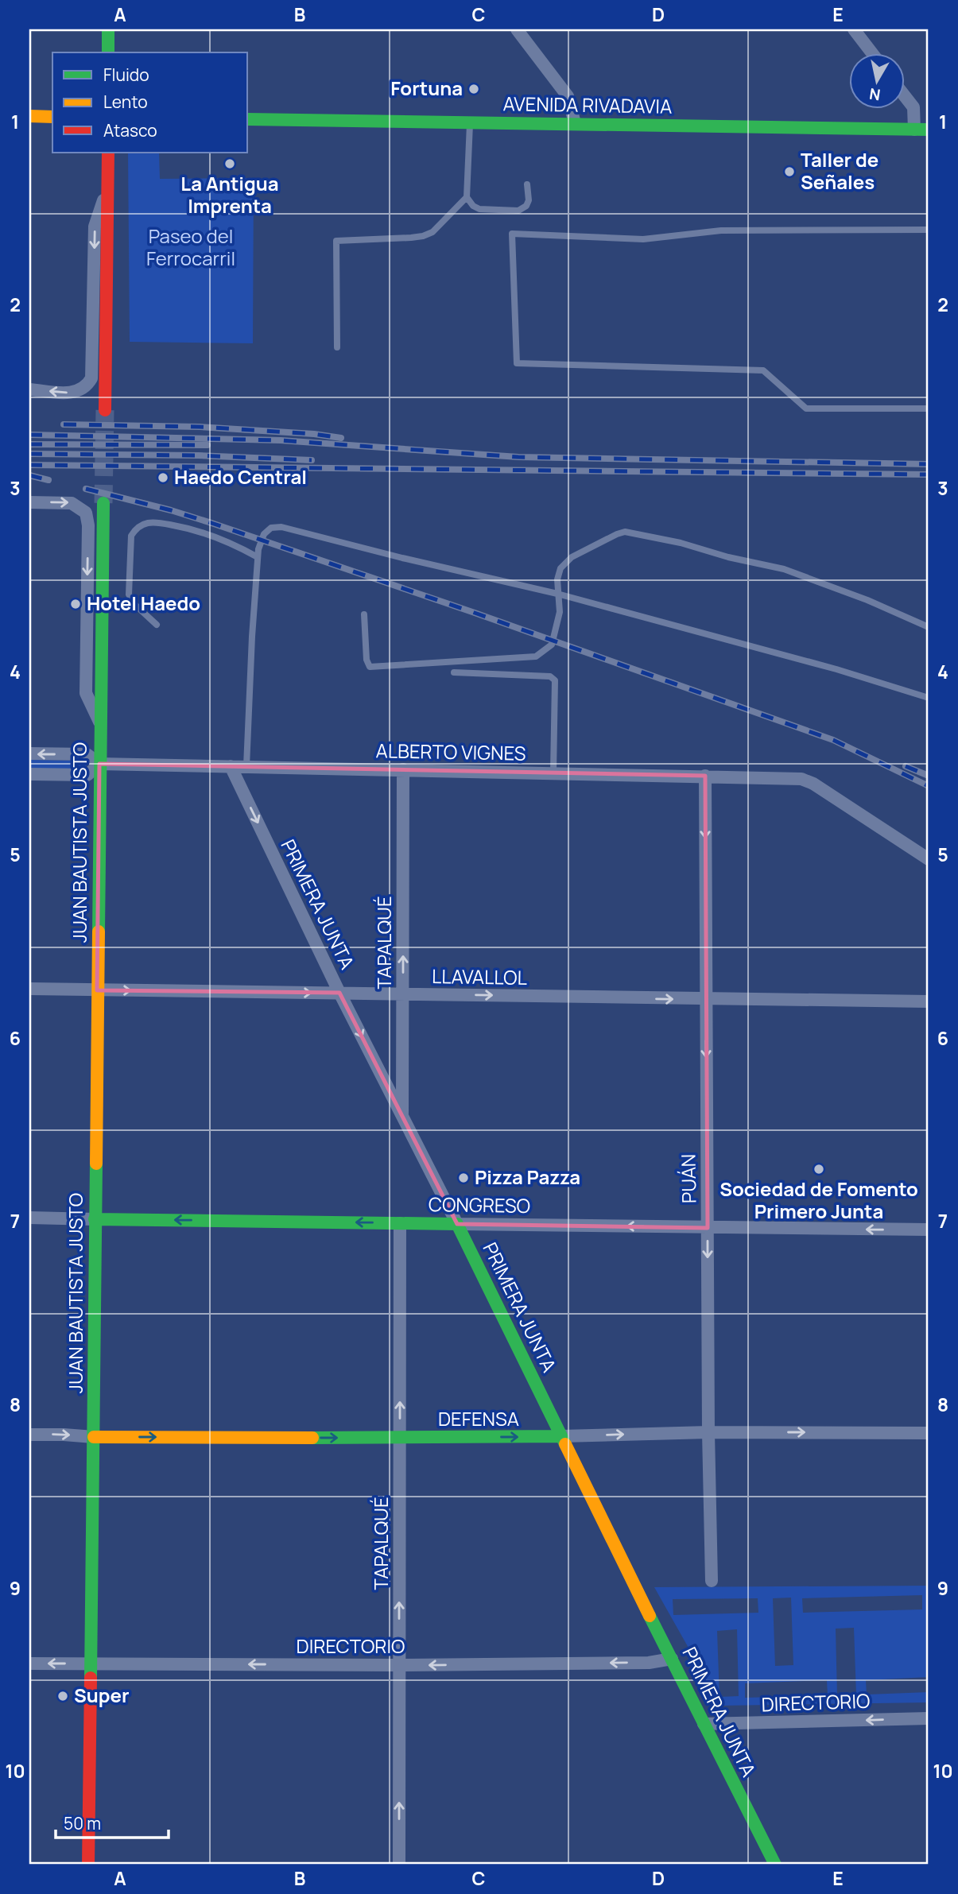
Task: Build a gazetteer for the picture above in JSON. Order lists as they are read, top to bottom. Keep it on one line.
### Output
{"streets":{"street":["AVENIDA RIVADAVIA","ALBERTO VIGNES","JUAN BAUTISTA JUSTO","PRIMERA JUNTA","TAPALQUÉ","LLAVALLOL","PUÁN","CONGRESO","DEFENSA","DIRECTORIO"]},"crossings":[["ALBERTO VIGNES","JUAN BAUTISTA JUSTO"],["ALBERTO VIGNES","PRIMERA JUNTA"],["ALBERTO VIGNES","TAPALQUÉ"],["ALBERTO VIGNES","PUÁN"],["JUAN BAUTISTA JUSTO","LLAVALLOL"],["JUAN BAUTISTA JUSTO","CONGRESO"],["JUAN BAUTISTA JUSTO","DEFENSA"],["JUAN BAUTISTA JUSTO","DIRECTORIO"],["PRIMERA JUNTA","TAPALQUÉ"],["PRIMERA JUNTA","LLAVALLOL"],["PRIMERA JUNTA","CONGRESO"],["PRIMERA JUNTA","DEFENSA"],["PRIMERA JUNTA","DIRECTORIO"],["TAPALQUÉ","LLAVALLOL"],["TAPALQUÉ","CONGRESO"],["TAPALQUÉ","DEFENSA"],["TAPALQUÉ","DIRECTORIO"],["LLAVALLOL","PUÁN"],["PUÁN","CONGRESO"],["PUÁN","DEFENSA"]],"one_way":["TAPALQUÉ","LLAVALLOL","PUÁN","CONGRESO","DEFENSA","DIRECTORIO"],"parks":["Paseo del Ferrocarril"],"places":["Fortuna","La Antigua Imprenta","Taller de Señales","Haedo Central","Hotel Haedo","Sociedad de Fomento Primero Junta","Pizza Pazza","Super"],"legend":["Fluido","Lento","Atasco"],"scale_bar":"50 m","north":"bottom","grid":{"columns":["A","B","C","D","E"],"rows":["1","2","3","4","5","6","7","8","9","10"]}}
